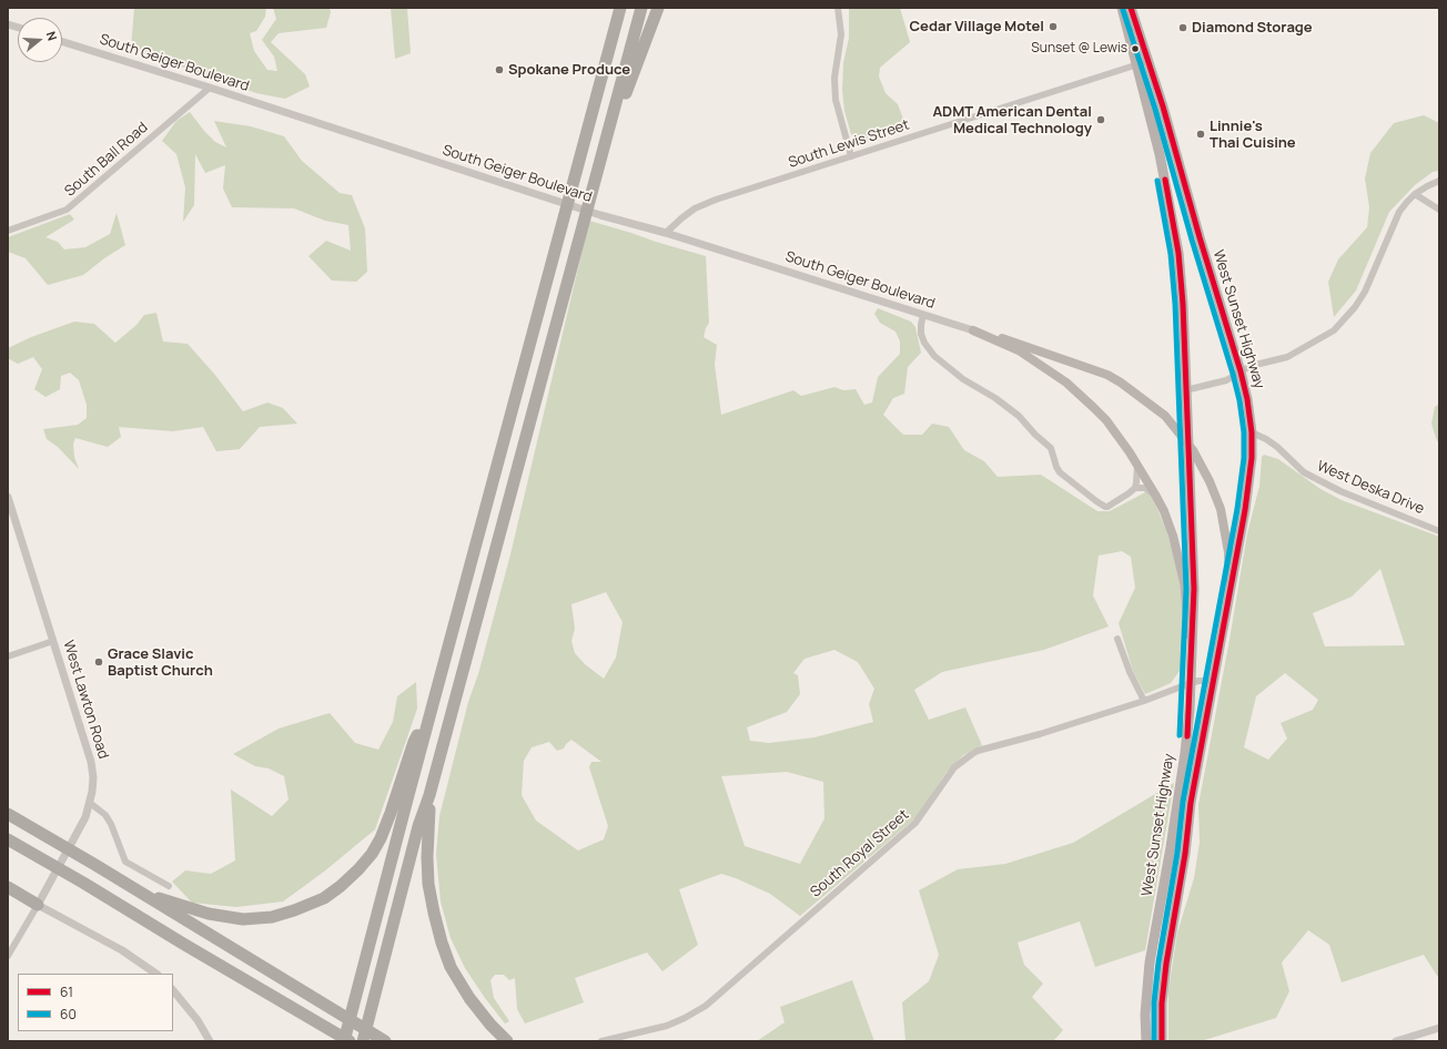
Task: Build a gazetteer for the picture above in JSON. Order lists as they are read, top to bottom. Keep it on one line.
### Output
{"streets":{"main road":["West Sunset Highway"],"street":["South Geiger Boulevard","South Lewis Street","South Ball Road","West Deska Drive","West Lawton Road","South Royal Street"]},"crossings":[["South Geiger Boulevard","South Lewis Street"],["South Geiger Boulevard","South Ball Road"],["South Lewis Street","West Sunset Highway"],["West Sunset Highway","West Deska Drive"],["West Sunset Highway","South Royal Street"]],"places":["Cedar Village Motel","Diamond Storage","Sunset @ Lewis","Spokane Produce","ADMT American Dental Medical Technology","Linnie's Thai Cuisine","Grace Slavic Baptist Church"],"lines":["transit line 61","transit line 60"],"legend":["61","60"],"north":"right"}
